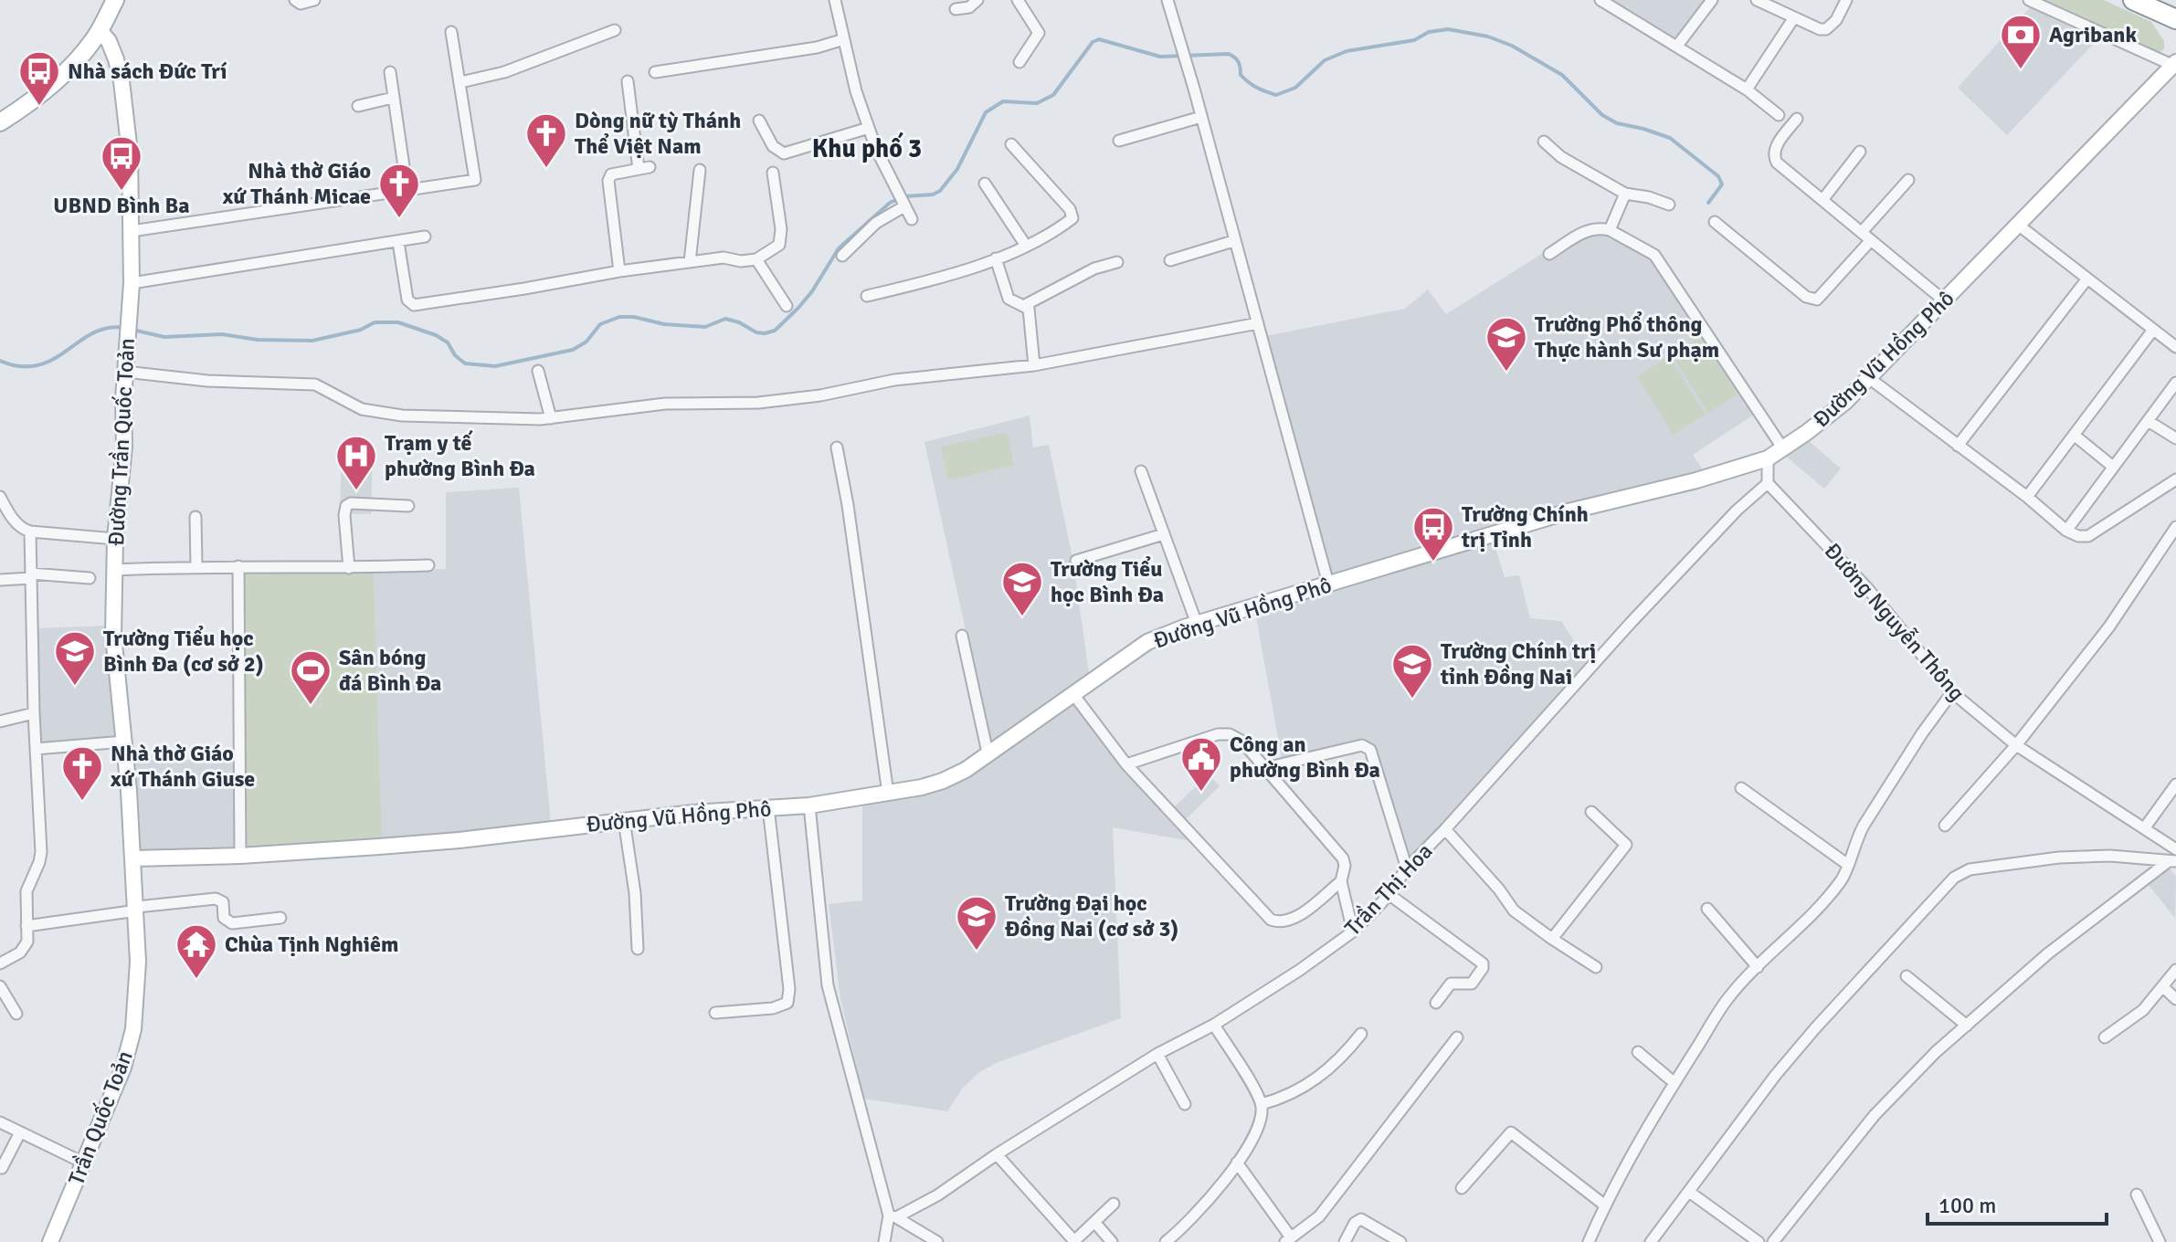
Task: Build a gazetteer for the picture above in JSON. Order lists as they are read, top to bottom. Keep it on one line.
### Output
{"streets":{"street":["Đường Vũ Hồng Phô","Đường Trần Quốc Toản","Đường Nguyễn Thông","Trần Thị Hoa","Trần Quốc Toản"]},"crossings":[["Đường Vũ Hồng Phô","Đường Trần Quốc Toản"],["Đường Vũ Hồng Phô","Trần Quốc Toản"],["Đường Trần Quốc Toản","Trần Quốc Toản"],["Đường Nguyễn Thông","Trần Thị Hoa"]],"districts":["Khu phố 3"],"places":{"bank":["Agribank"],"bus stop":["Nhà sách Đức Trí","UBND Bình Ba","Trường Chính trị Tỉnh"],"church":["Dòng nữ tỳ Thánh Thể Việt Nam","Nhà thờ Giáo xứ Thánh Micae","Nhà thờ Giáo xứ Thánh Giuse"],"school or university":["Trường Phổ thông Thực hành Sư phạm","Trường Tiểu học Bình Đa","Trường Tiểu học Bình Đa (cơ sở 2)","Trường Chính trị tỉnh Đồng Nai","Trường Đại học Đồng Nai (cơ sở 3)"],"hospital":["Trạm y tế phường Bình Đa"],"sports":["Sân bóng đá Bình Đa"],"public building":["Công an phường Bình Đa"],"temple":["Chùa Tịnh Nghiêm"]},"scale_bar":"100 m"}
